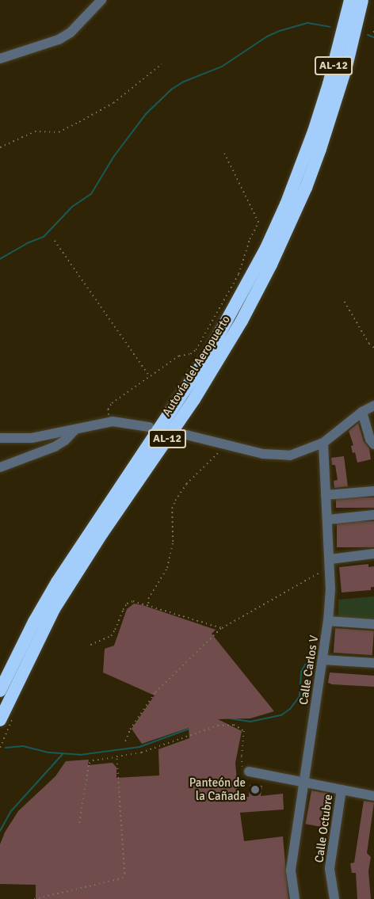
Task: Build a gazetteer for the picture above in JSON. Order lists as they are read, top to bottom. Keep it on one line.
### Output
{"streets":{"highway":["AL-12","Autovía del Aeropuerto"],"street":["Calle Carlos V","Calle Octubre"]},"places":["Panteón de la Cañada"]}
